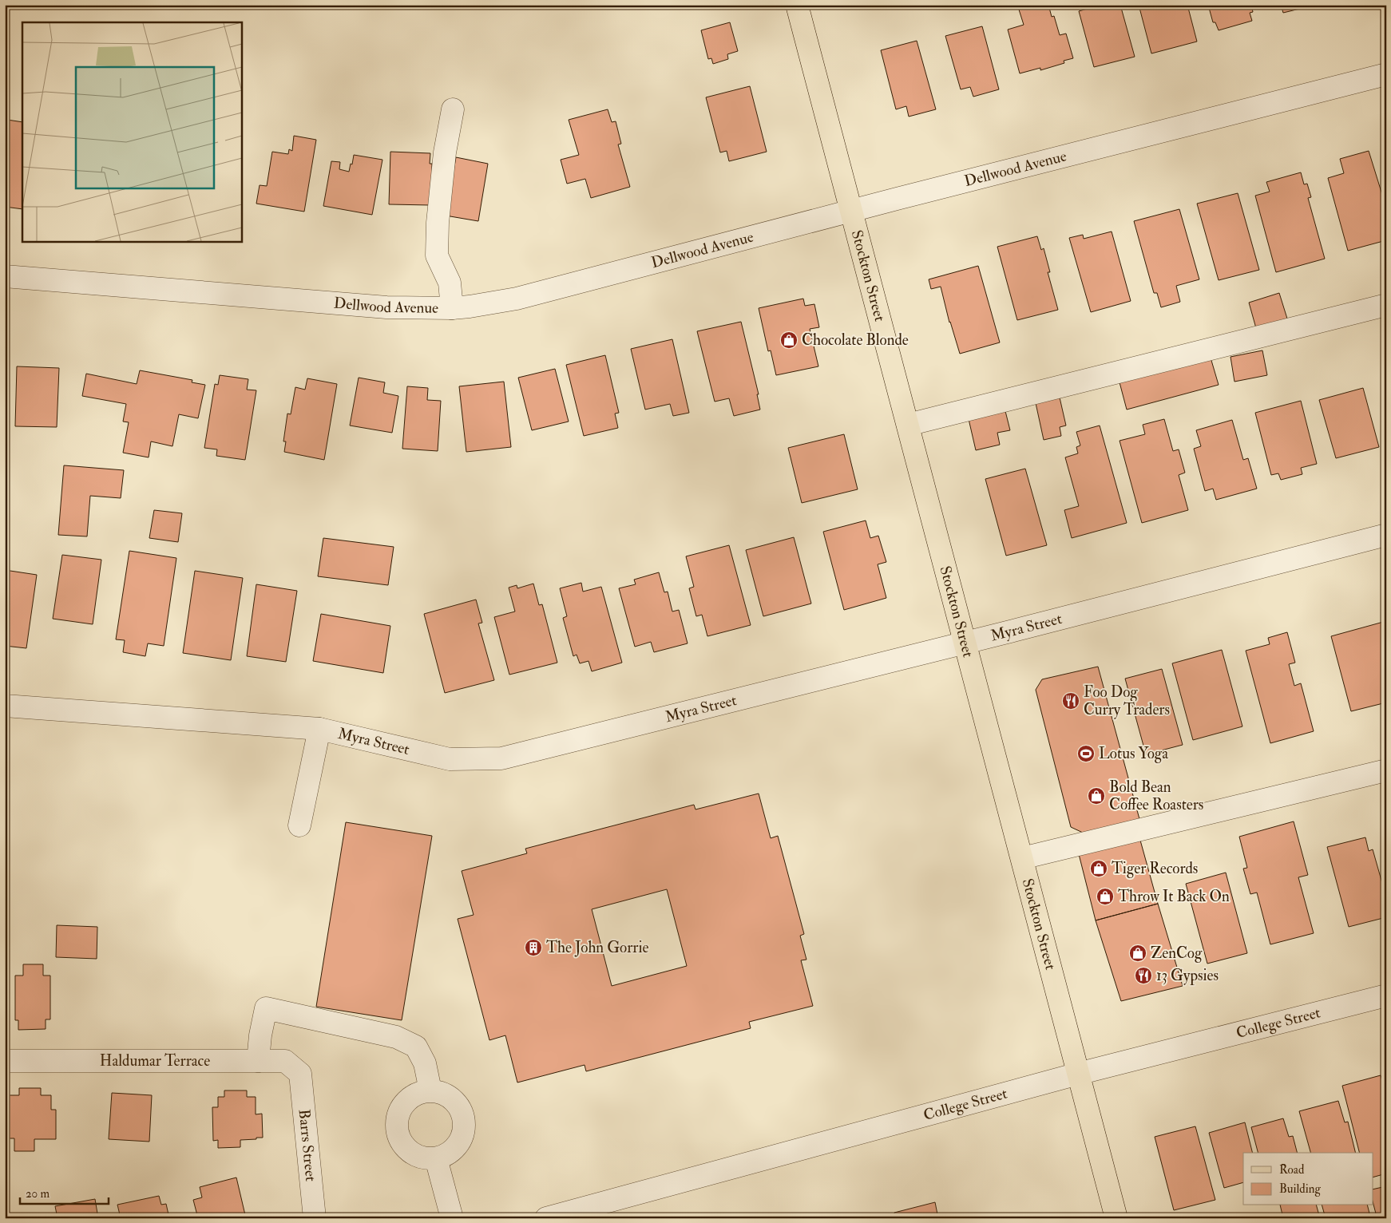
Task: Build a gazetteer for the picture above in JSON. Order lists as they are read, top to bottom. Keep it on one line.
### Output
{"streets":{"main road":["Stockton Street"],"street":["Dellwood Avenue","Myra Street","College Street","Haldumar Terrace","Barrs Street"]},"crossings":[["Dellwood Avenue","Stockton Street"],["Stockton Street","Myra Street"],["Stockton Street","College Street"],["Haldumar Terrace","Barrs Street"]],"places":{"shop":["Chocolate Blonde","Bold Bean Coffee Roasters","Tiger Records","Throw It Back On","ZenCog"],"restaurant":["Foo Dog Curry Traders","13 Gypsies"],"sports":["Lotus Yoga"],"building":["The John Gorrie"]},"legend":["Road","Building"],"scale_bar":"20 m"}
